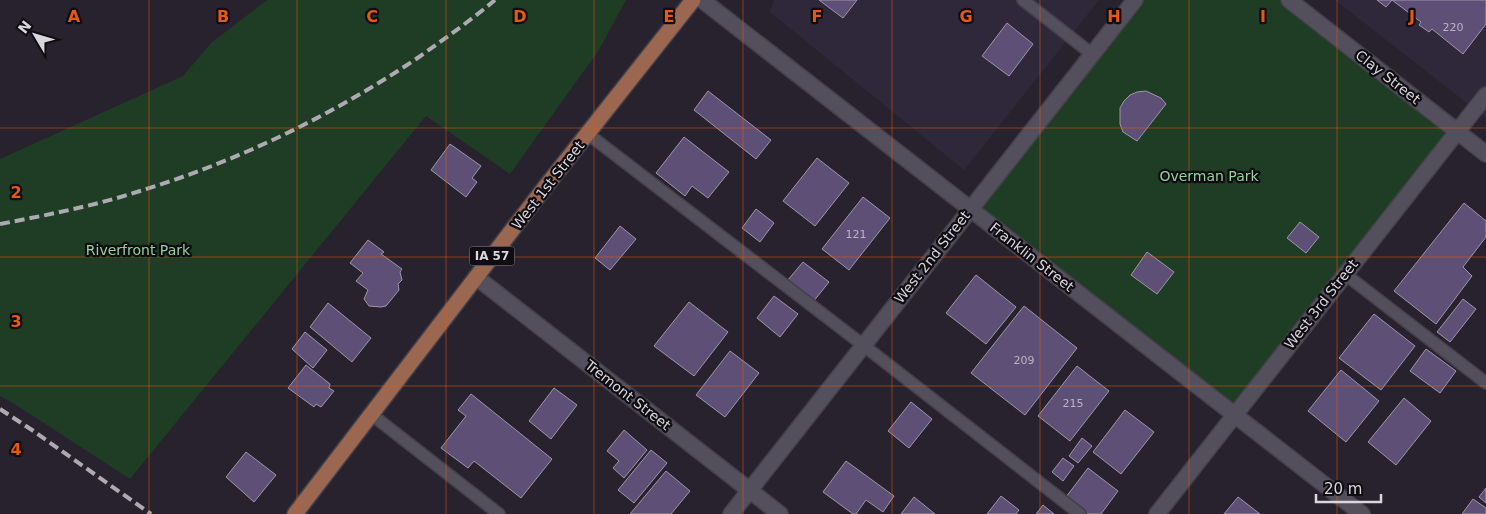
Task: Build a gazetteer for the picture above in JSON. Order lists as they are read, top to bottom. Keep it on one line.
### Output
{"streets":{"main road":["West 1st Street","IA 57"],"street":["Clay Street","West 2nd Street","Franklin Street","West 3rd Street","Tremont Street"]},"crossings":[["Clay Street","West 3rd Street"],["West 1st Street","Tremont Street"],["West 2nd Street","Franklin Street"],["West 2nd Street","Tremont Street"],["Franklin Street","West 3rd Street"]],"parks":["Overman Park","Riverfront Park"],"house_numbers":["220","121","209","215"],"scale_bar":"20 m","north":"top left","grid":{"columns":["A","B","C","D","E","F","G","H","I","J"],"rows":["2","3","4"]}}
